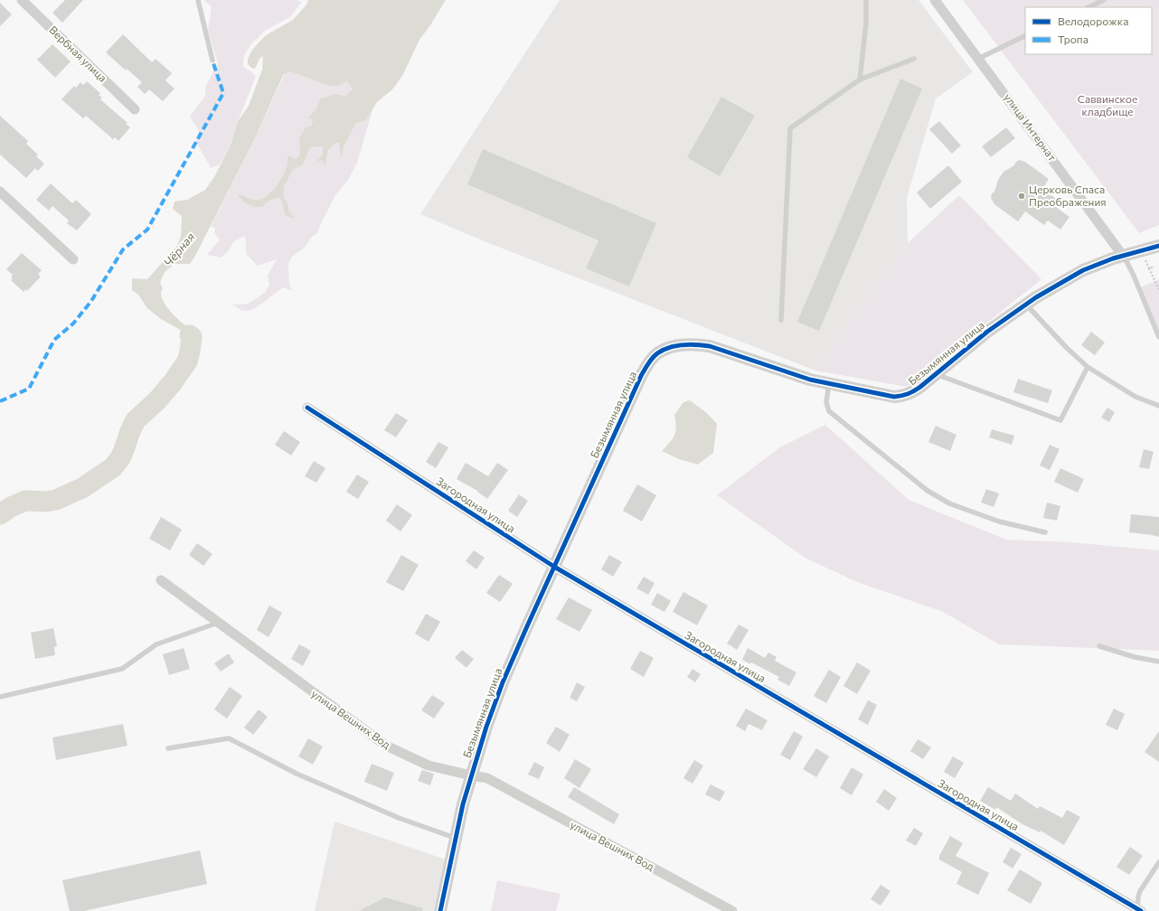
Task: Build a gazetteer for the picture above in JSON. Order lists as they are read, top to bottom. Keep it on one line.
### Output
{"streets":{"street":["Вербная улица","улица Интернат","Безымянная улица","Загородная улица","улица Вешних Вод"]},"crossings":[["улица Интернат","Безымянная улица"],["Безымянная улица","Загородная улица"],["Безымянная улица","улица Вешних Вод"]],"water":["Чёрная"],"parks":["Саввинское кладбище"],"places":["Церковь Спаса Преображения"],"legend":["Велодорожка","Тропа"]}
